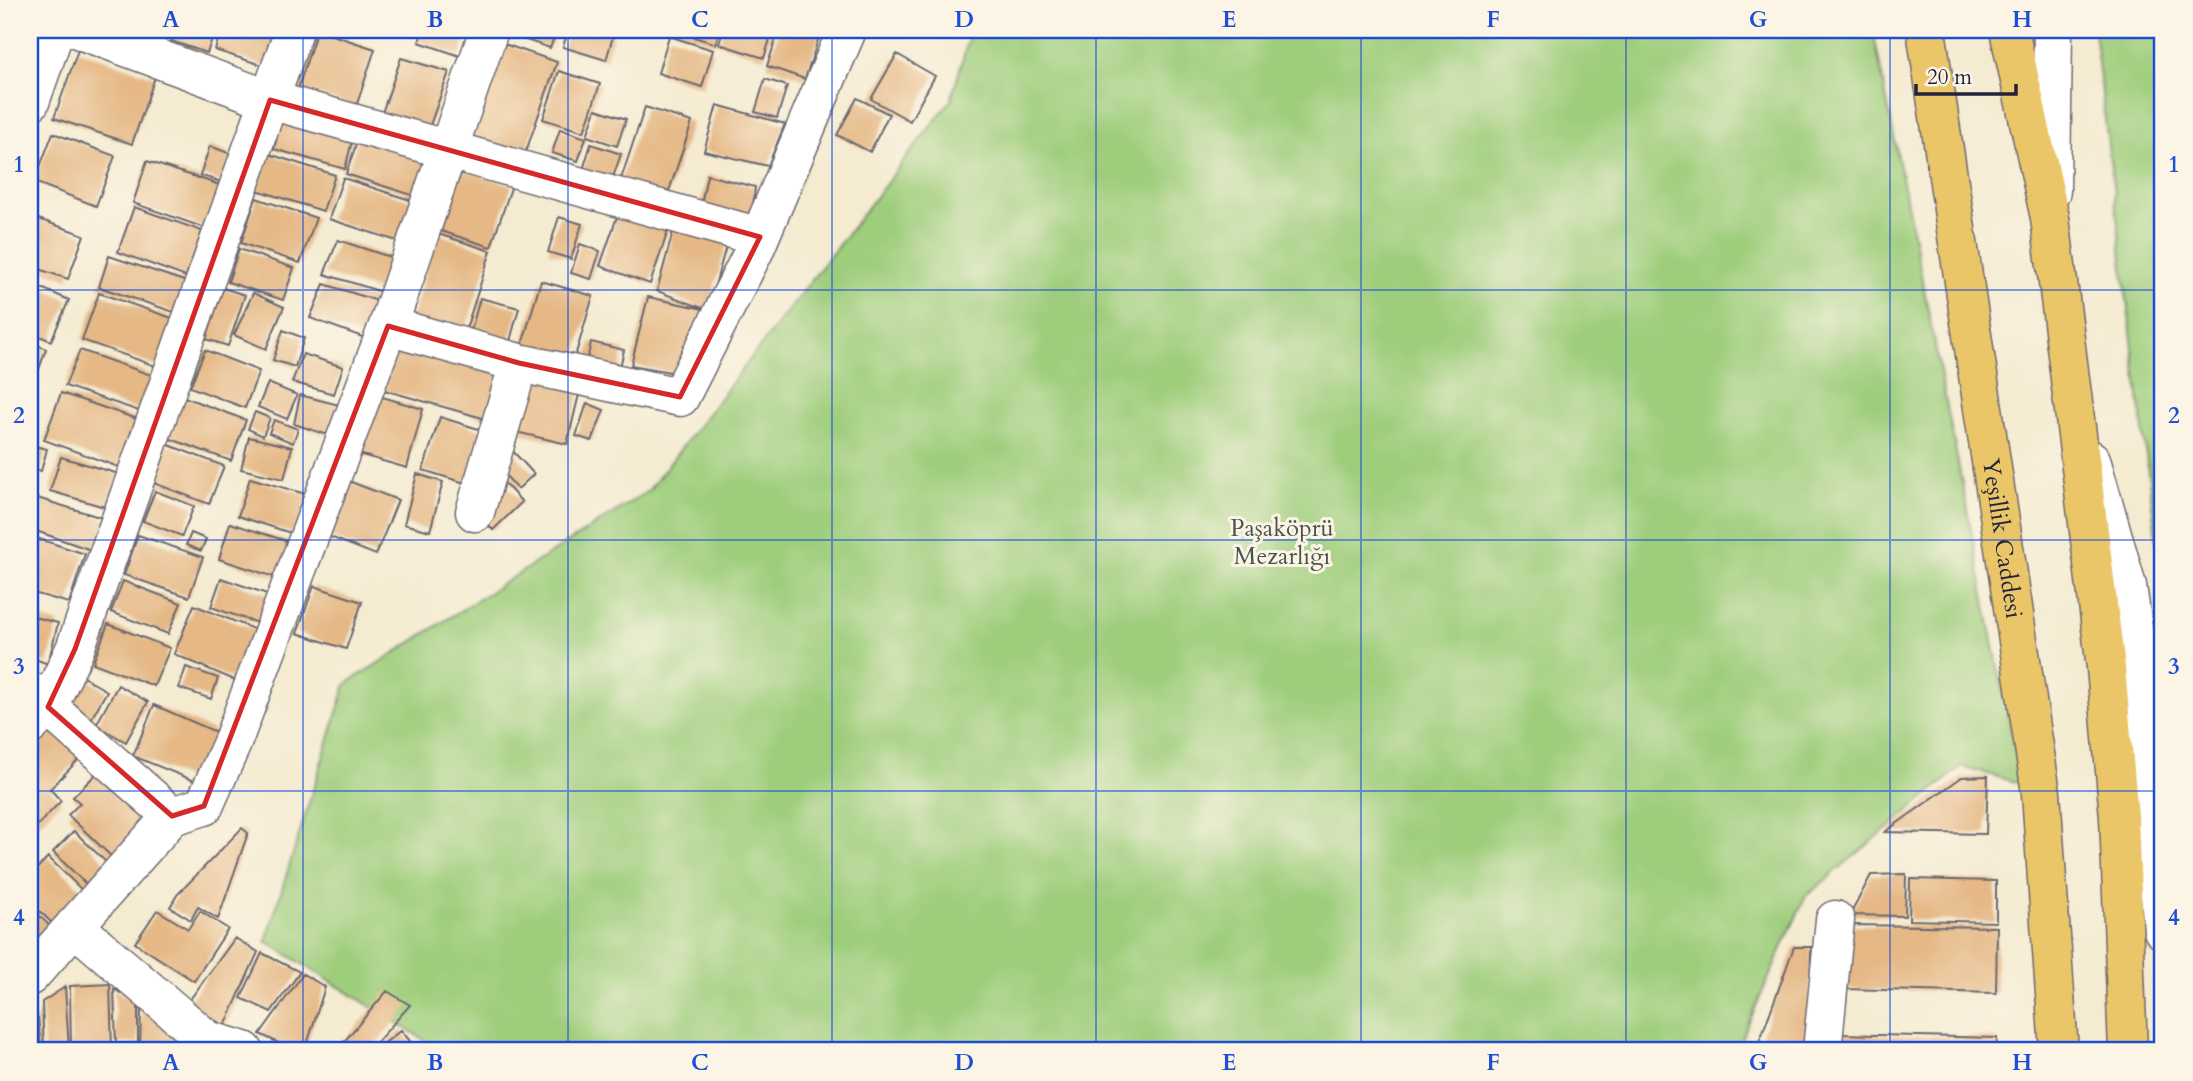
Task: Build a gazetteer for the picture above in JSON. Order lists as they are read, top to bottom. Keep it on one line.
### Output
{"streets":{"highway":["Yeşillik Caddesi"]},"parks":["Paşaköprü Mezarlığı"],"scale_bar":"20 m","grid":{"columns":["A","B","C","D","E","F","G","H"],"rows":["1","2","3","4"]}}
